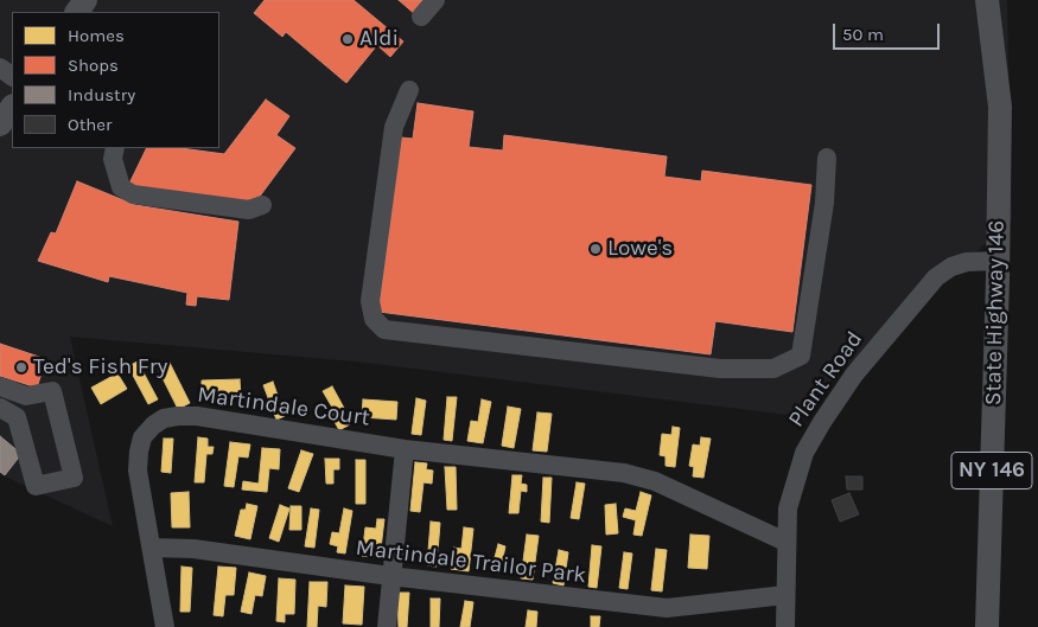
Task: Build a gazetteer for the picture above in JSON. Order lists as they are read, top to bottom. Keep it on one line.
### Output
{"streets":{"main road":["State Highway 146","NY 146"],"street":["Plant Road","Martindale Court","Martindale Trailor Park"]},"crossings":[["State Highway 146","Plant Road"],["Plant Road","Martindale Court"],["Plant Road","Martindale Trailor Park"],["Martindale Court","Martindale Trailor Park"]],"places":["Aldi","Lowe's","Ted's Fish Fry"],"legend":["Homes","Shops","Industry","Other"],"scale_bar":"50 m"}
